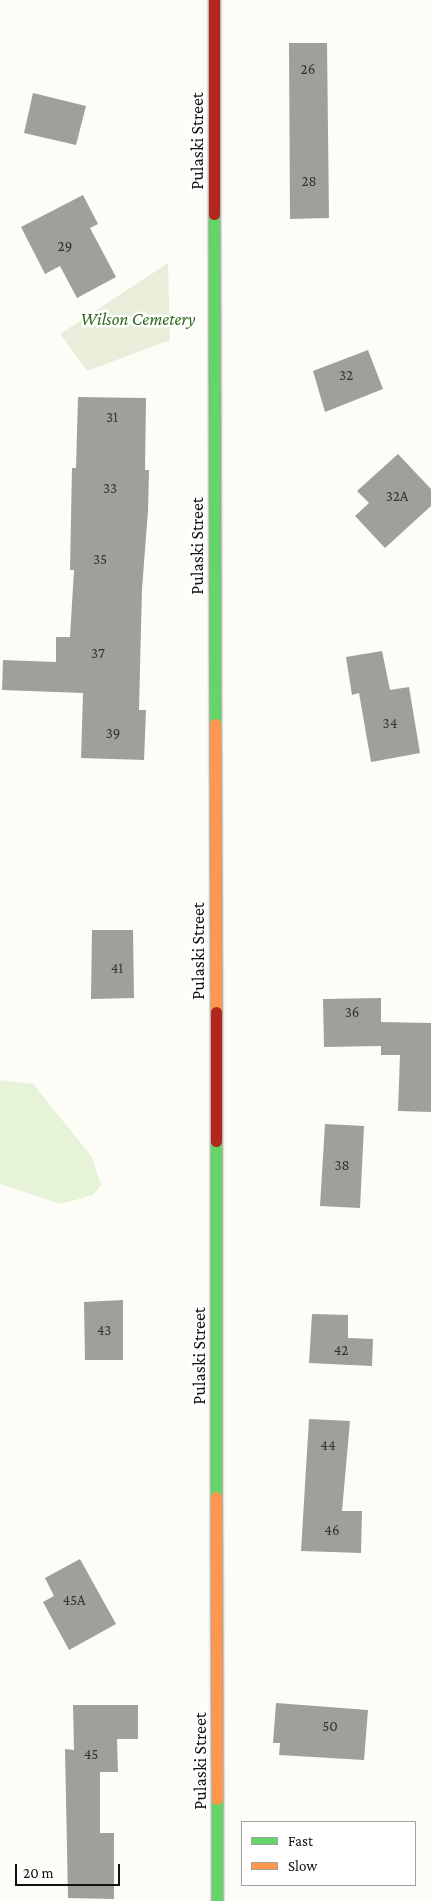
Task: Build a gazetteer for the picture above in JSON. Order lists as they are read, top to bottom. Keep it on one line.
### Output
{"streets":{"main road":["Pulaski Street"]},"parks":["Wilson Cemetery"],"house_numbers":["26","28","29","32","31","33","32A","35","37","34","39","41","36","38","43","42","44","46","45A","50","45"],"legend":["Fast","Slow"],"scale_bar":"20 m"}
